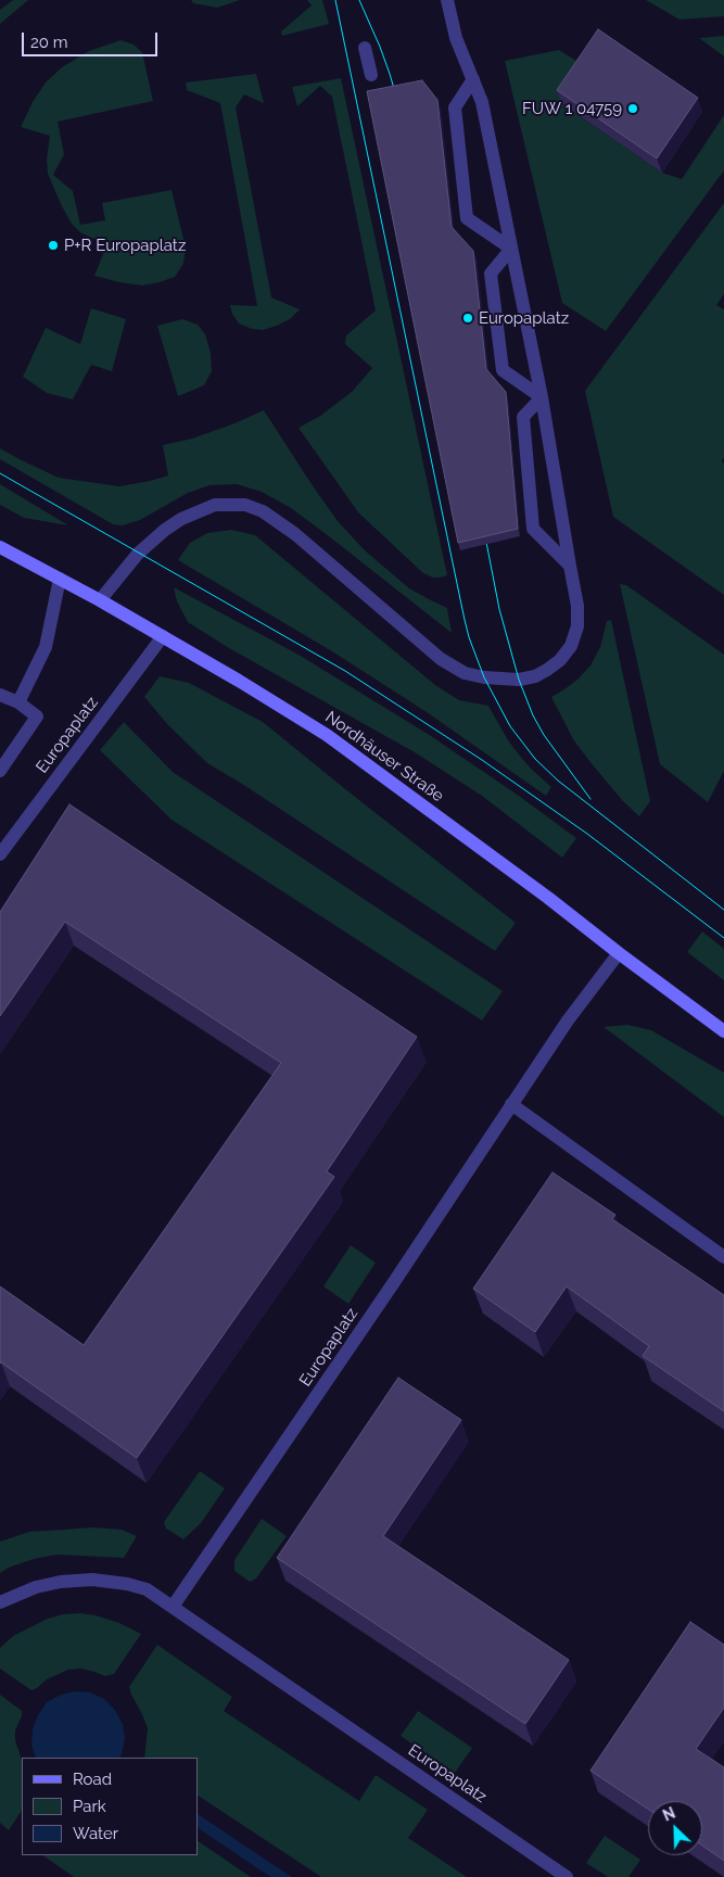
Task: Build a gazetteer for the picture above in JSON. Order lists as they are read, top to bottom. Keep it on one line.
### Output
{"streets":{"main road":["Nordhäuser Straße"],"street":["Europaplatz"]},"crossings":[["Europaplatz","Nordhäuser Straße"]],"places":["FUW 1 04759","P+R Europaplatz","Europaplatz"],"legend":["Road","Park","Water"],"scale_bar":"20 m","north":"top left"}
